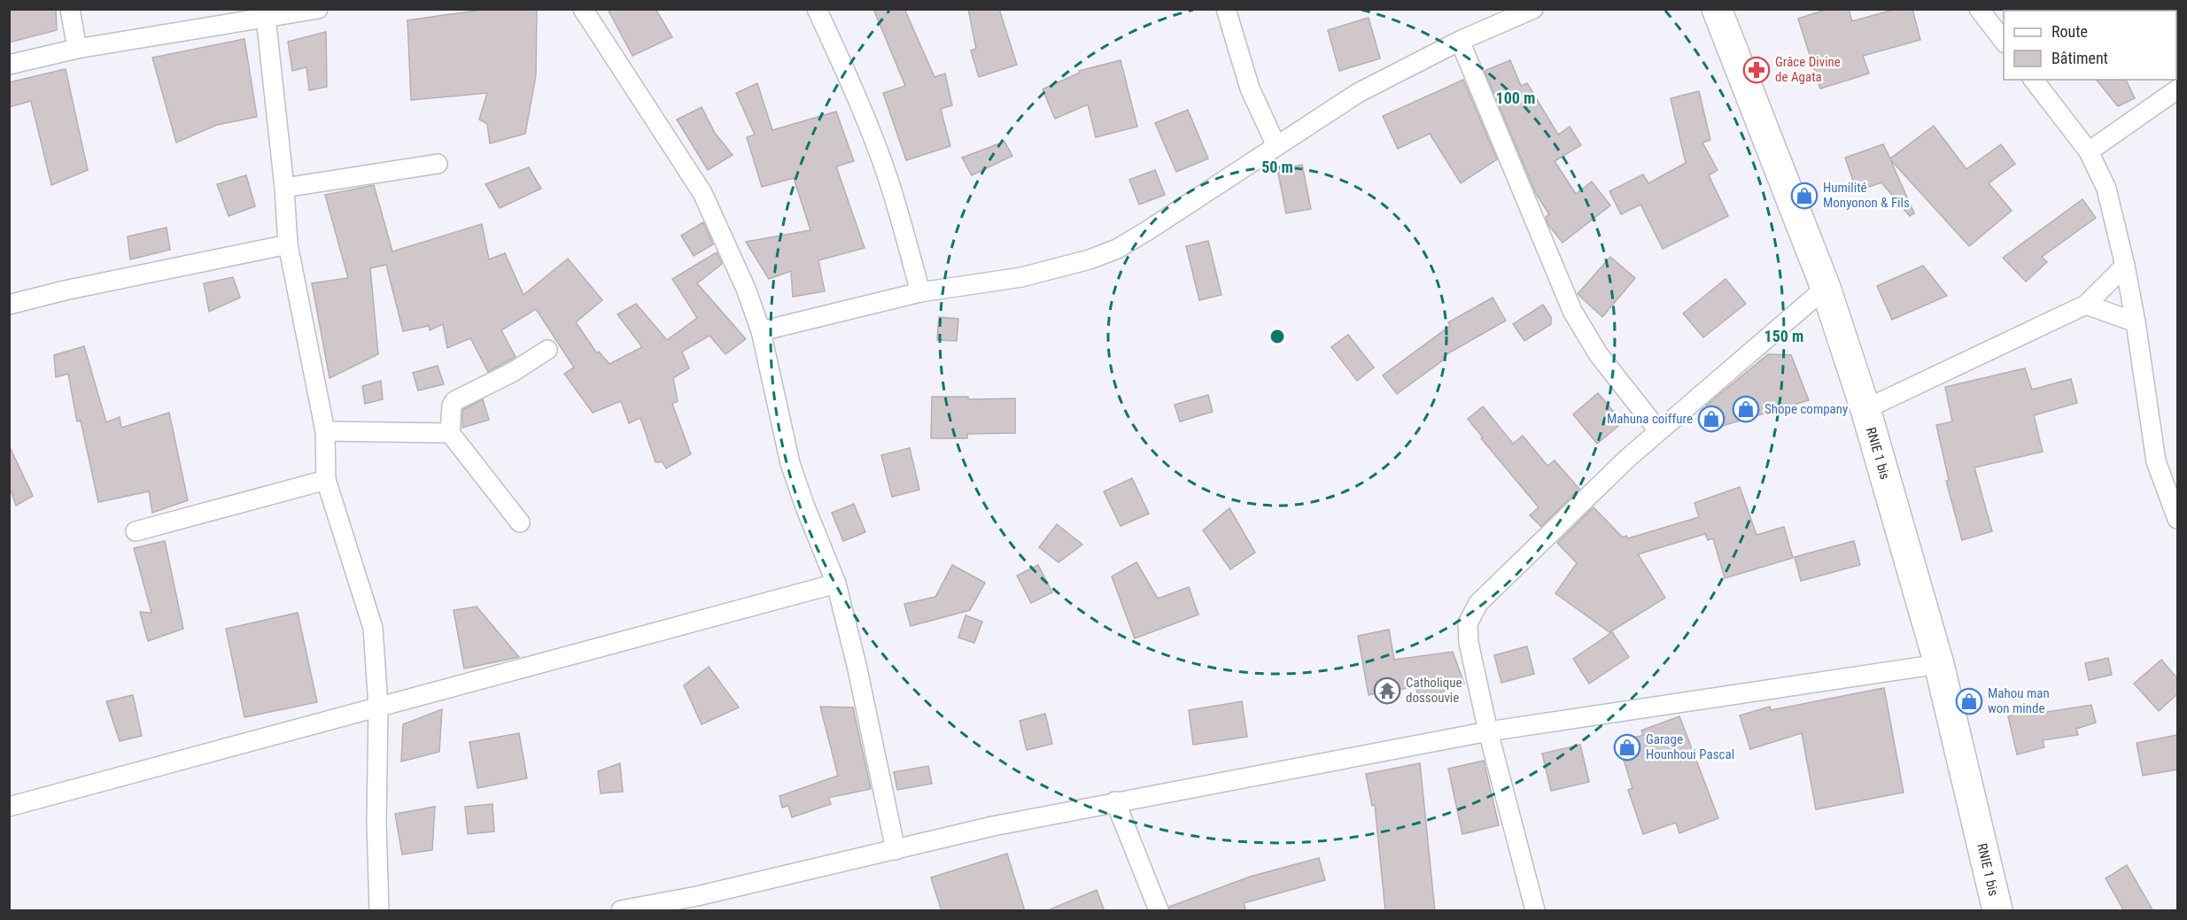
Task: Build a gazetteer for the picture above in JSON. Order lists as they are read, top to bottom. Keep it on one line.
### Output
{"streets":{"main road":["RNIE 1 bis"]},"places":{"pharmacy":["Grâce Divine de Agata"],"shop":["Humilité Monyonon & Fils","Shope company","Mahuna coiffure","Mahou man won minde","Garage Hounhoui Pascal"],"temple":["Catholique dossouvie"]},"legend":["Route","Bâtiment"],"rings":["100 m","50 m","150 m"]}
